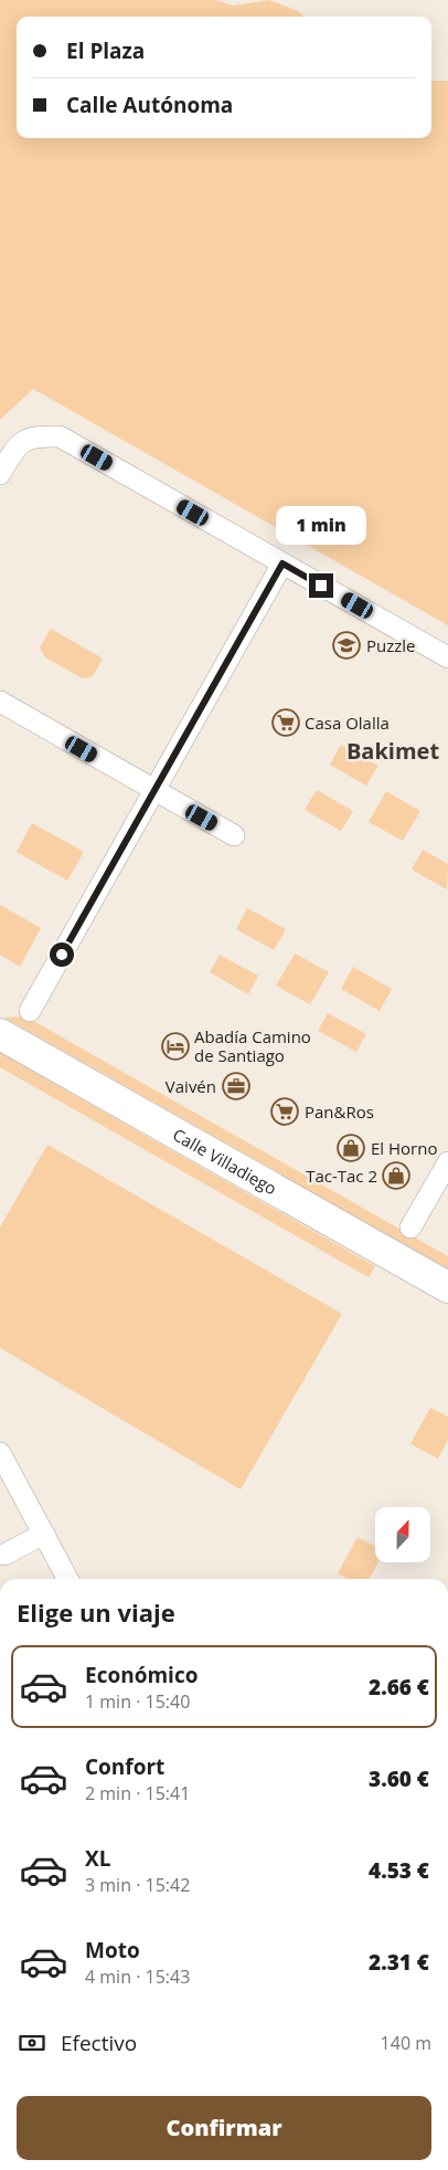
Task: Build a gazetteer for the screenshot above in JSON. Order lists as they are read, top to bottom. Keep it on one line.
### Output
{"streets":{"highway":["Calle Villadiego"]},"districts":["Bakimet"],"places":{"school or university":["Puzzle"],"supermarket":["Casa Olalla","Pan&Ros"],"hotel":["Abadía Camino de Santiago"],"office":["Vaivén"],"shop":["El Horno","Tac-Tac 2"]},"north":"top","page":{"banner":["El Plaza","Calle Autónoma"],"bubble":"1 min","heading":"Elige un viaje","list":[{"name":"Económico","note":"1 min · 15:40","value":"2.66 €"},{"name":"Confort","note":"2 min · 15:41","value":"3.60 €"},{"name":"XL","note":"3 min · 15:42","value":"4.53 €"},{"name":"Moto","note":"4 min · 15:43","value":"2.31 €"}],"pay":["Efectivo","140 m"],"buttons":"Confirmar"}}
